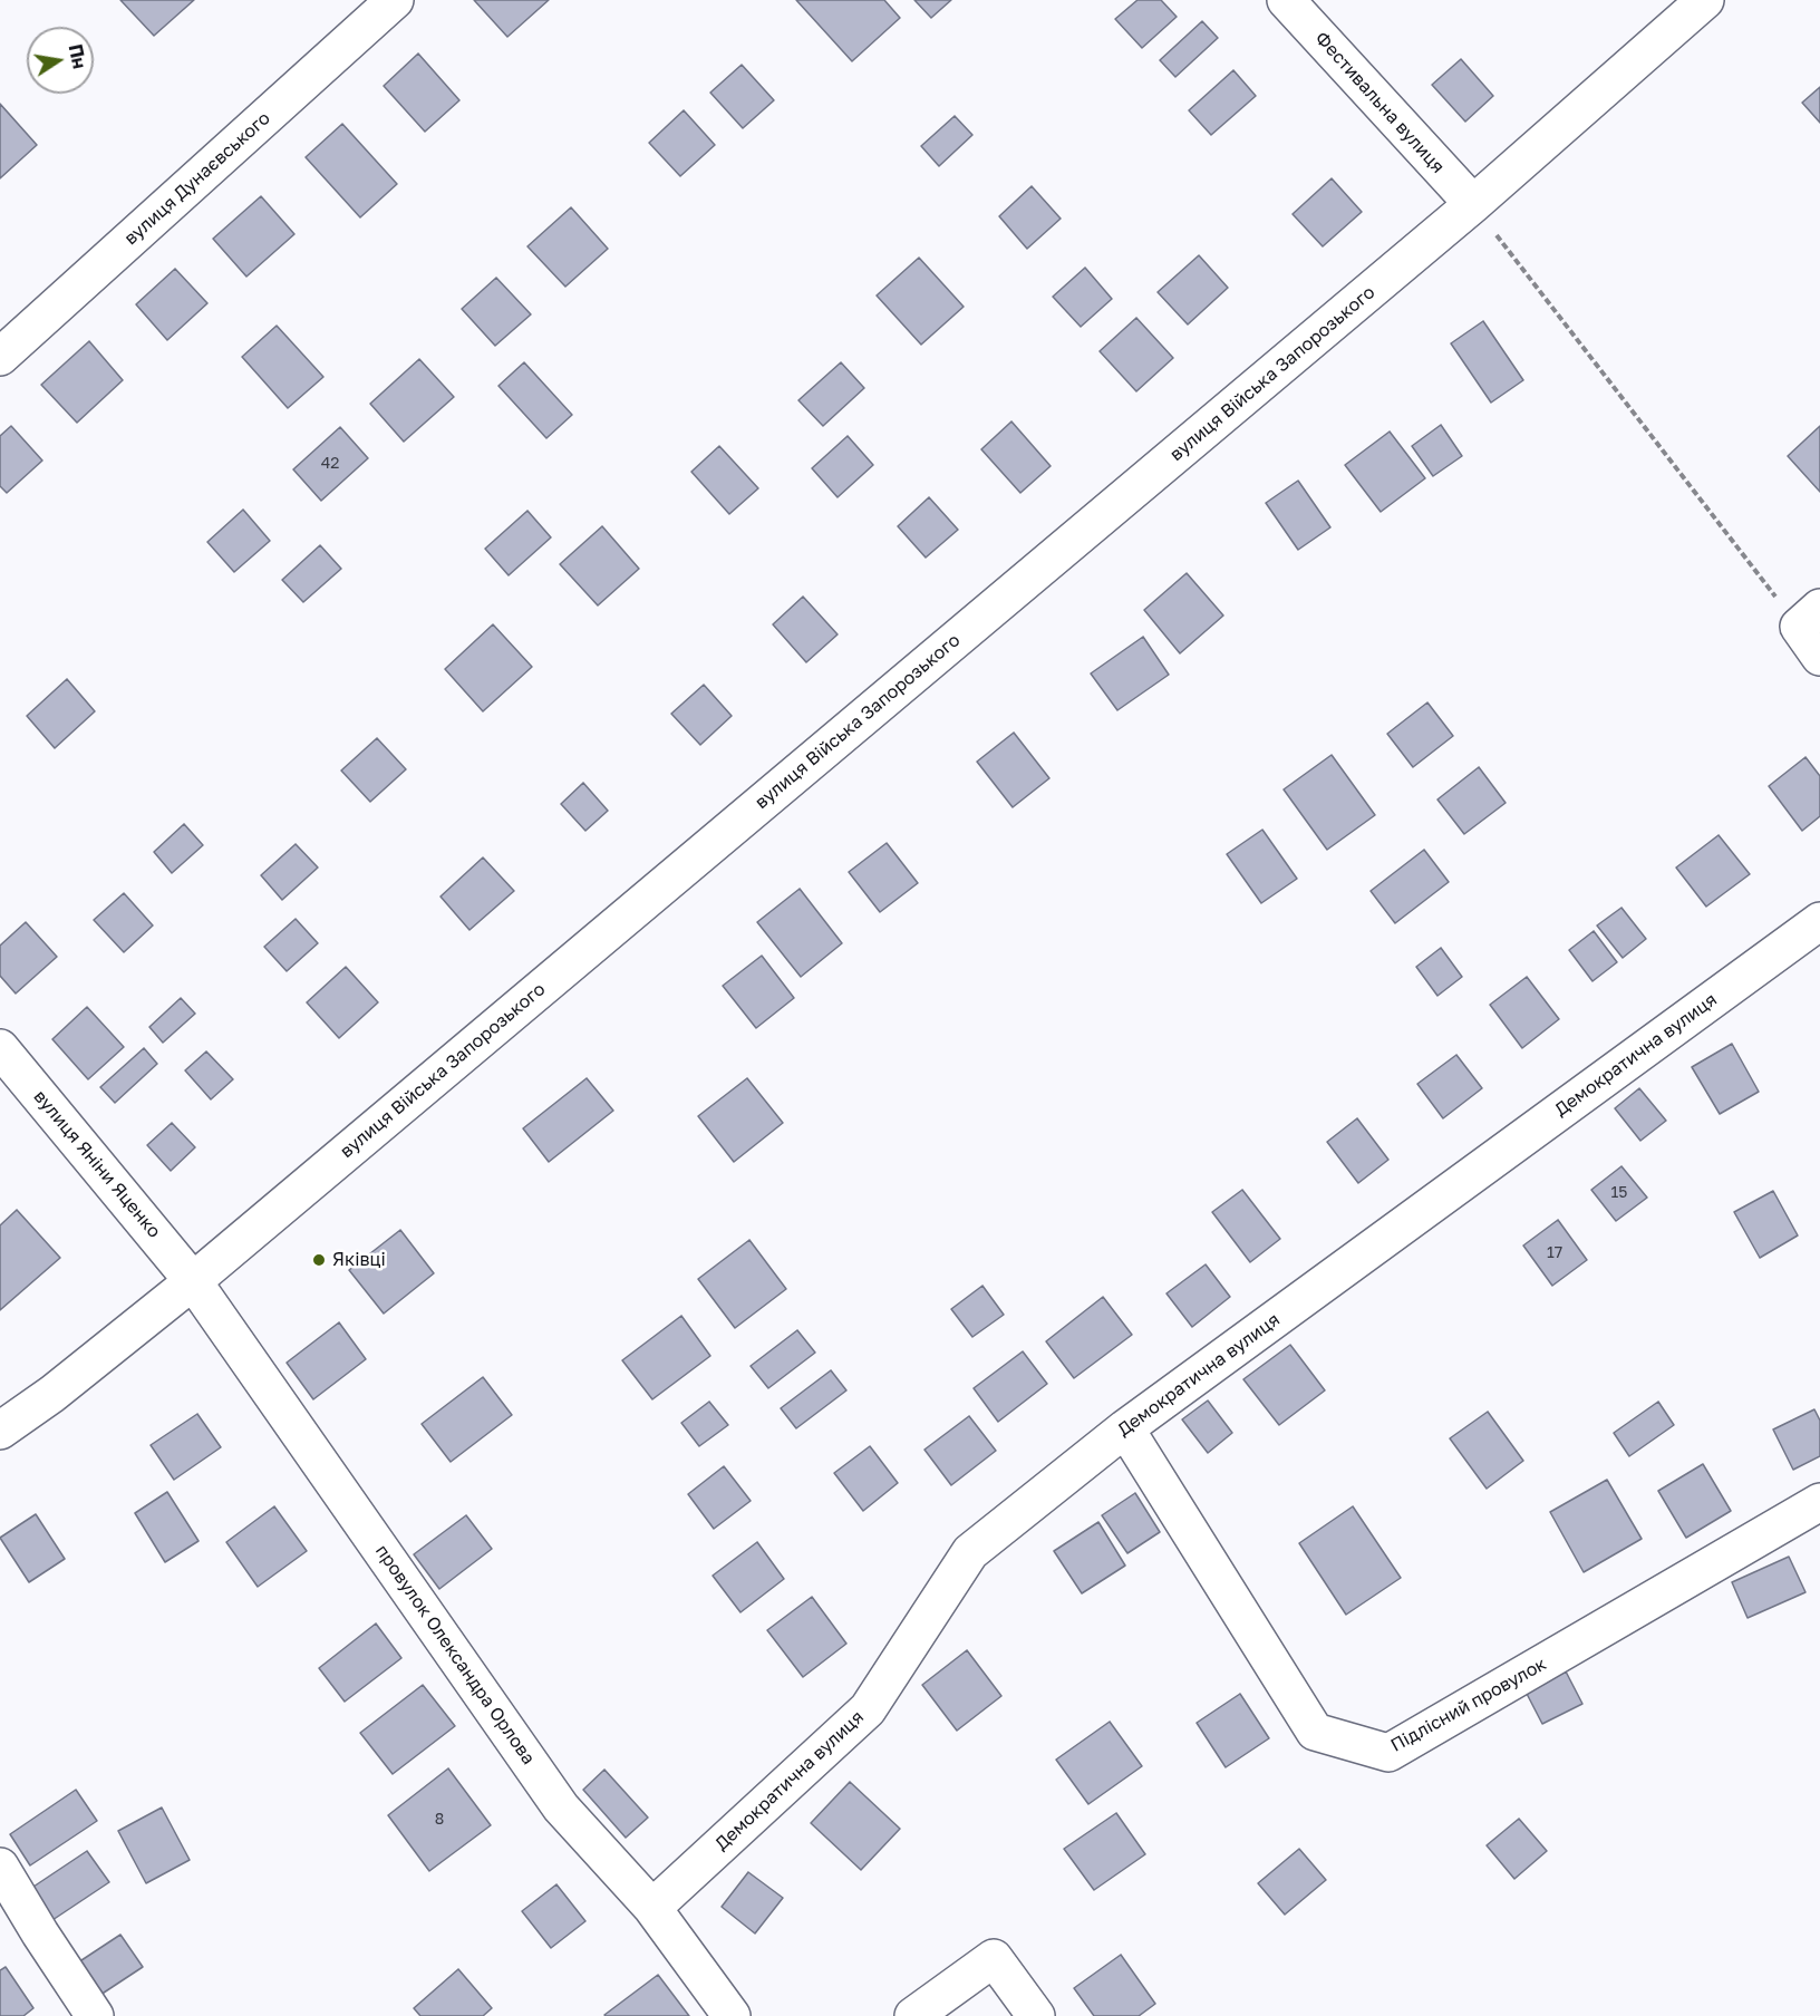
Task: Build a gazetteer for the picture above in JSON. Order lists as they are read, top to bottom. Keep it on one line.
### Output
{"streets":{"street":["Фестивальна вулиця","вулиця Дунаєвського","вулиця Війська Запорозького","Демократична вулиця","вулиця Яніни Яценко","провулок Олександра Орлова","Підлісний провулок"]},"crossings":[["Фестивальна вулиця","вулиця Війська Запорозького"],["вулиця Війська Запорозького","вулиця Яніни Яценко"],["вулиця Війська Запорозького","провулок Олександра Орлова"],["Демократична вулиця","провулок Олександра Орлова"],["Демократична вулиця","Підлісний провулок"],["вулиця Яніни Яценко","провулок Олександра Орлова"]],"places":["Яківці"],"house_numbers":["42","15","17","8"],"north":"right"}
